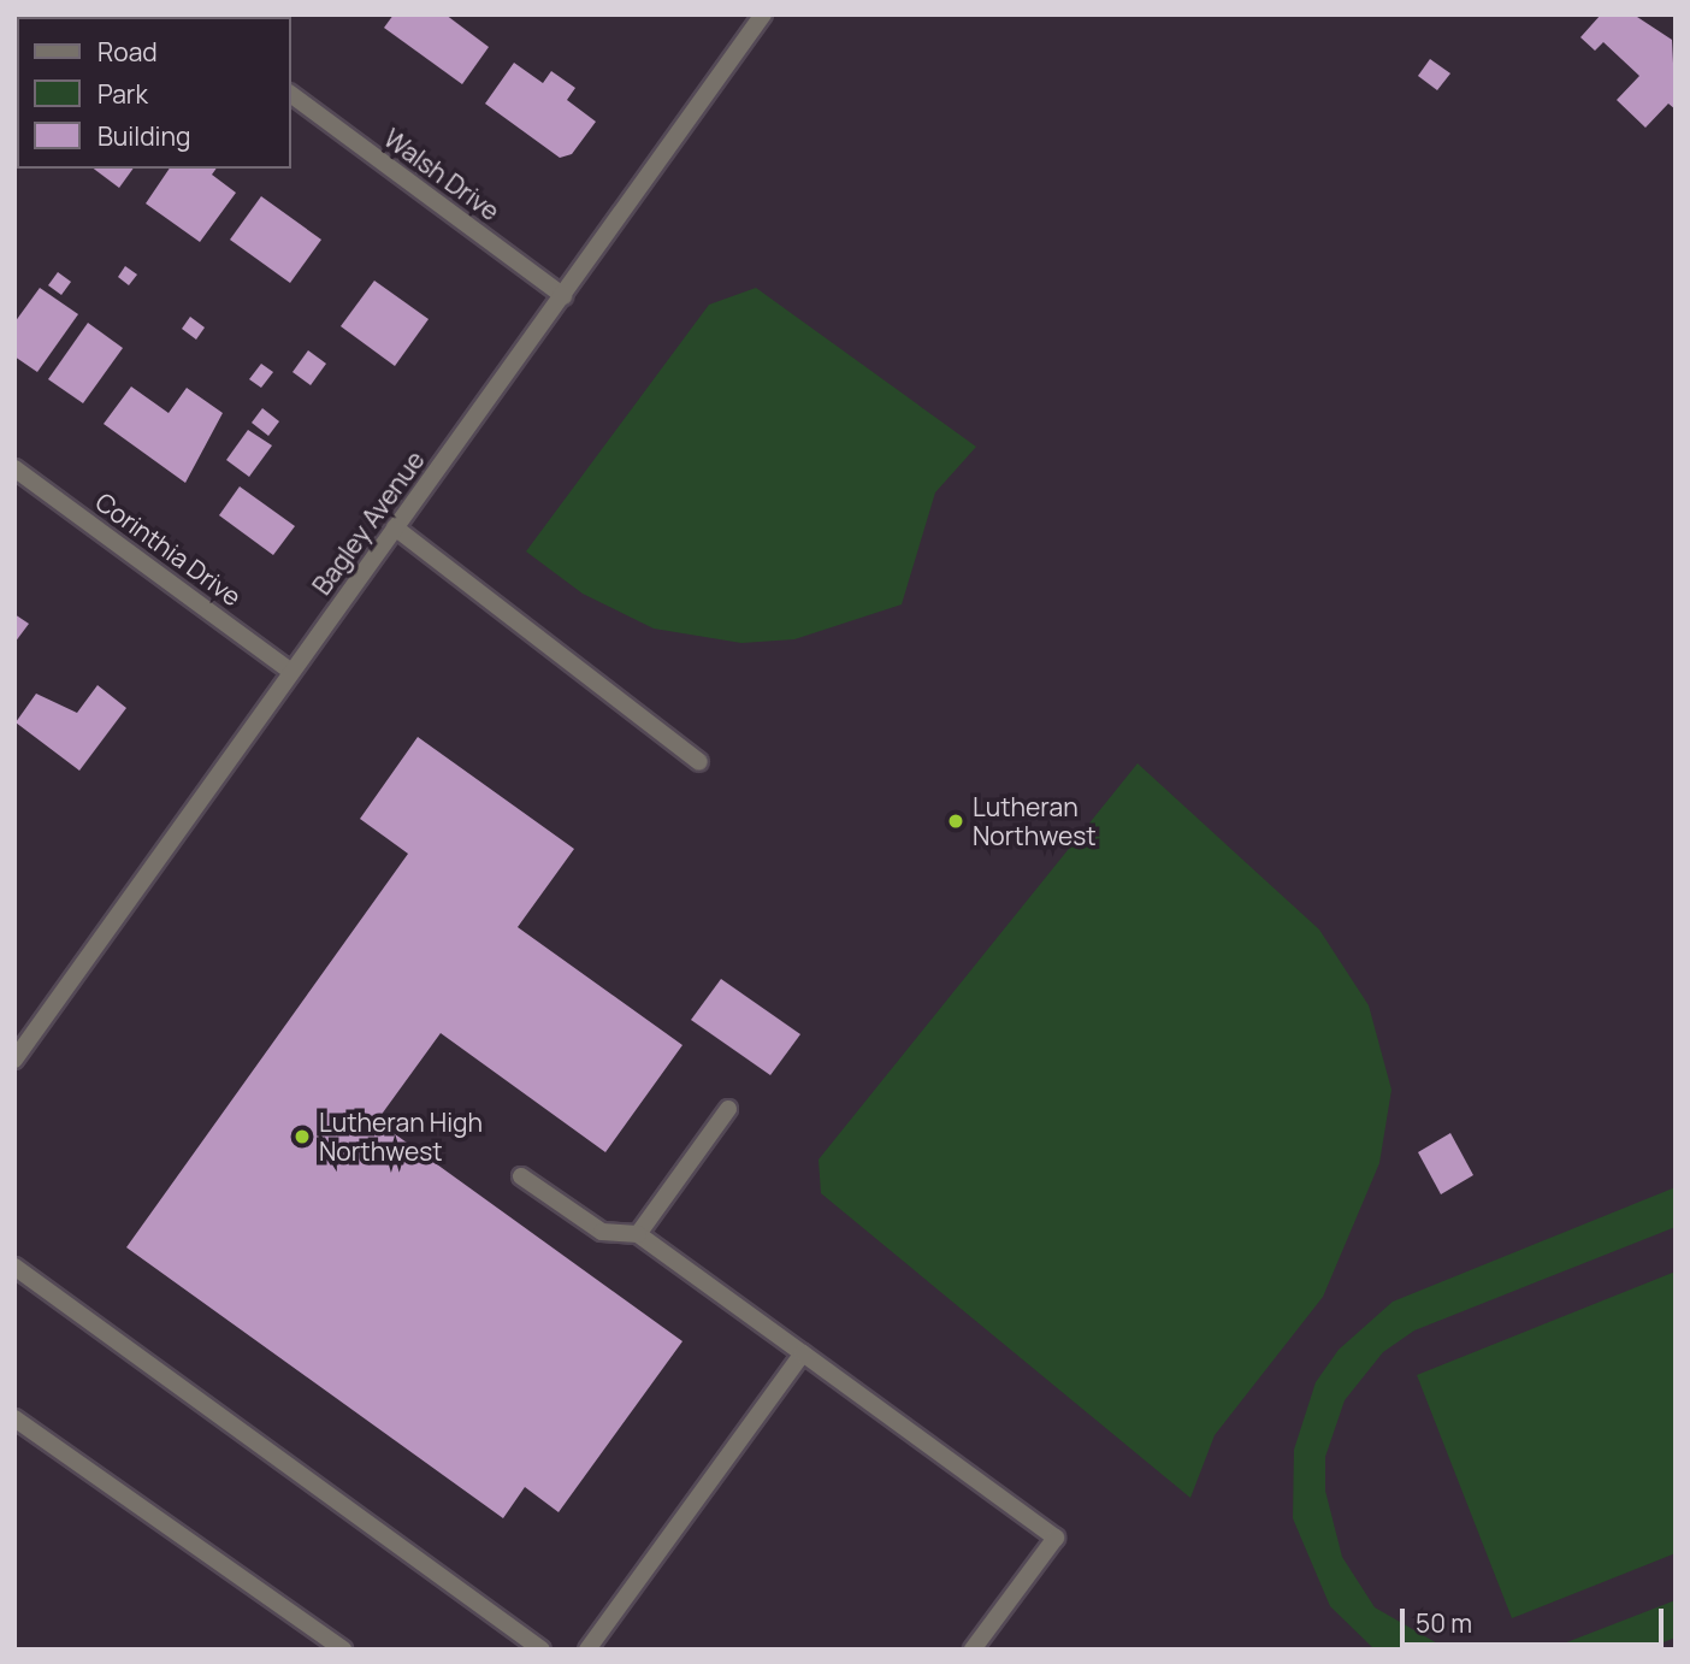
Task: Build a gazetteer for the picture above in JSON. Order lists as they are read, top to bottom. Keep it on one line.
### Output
{"streets":{"street":["Walsh Drive","Bagley Avenue","Corinthia Drive"]},"crossings":[["Walsh Drive","Bagley Avenue"],["Bagley Avenue","Corinthia Drive"]],"places":["Lutheran Northwest","Lutheran High Northwest"],"legend":["Road","Park","Building"],"scale_bar":"50 m"}
